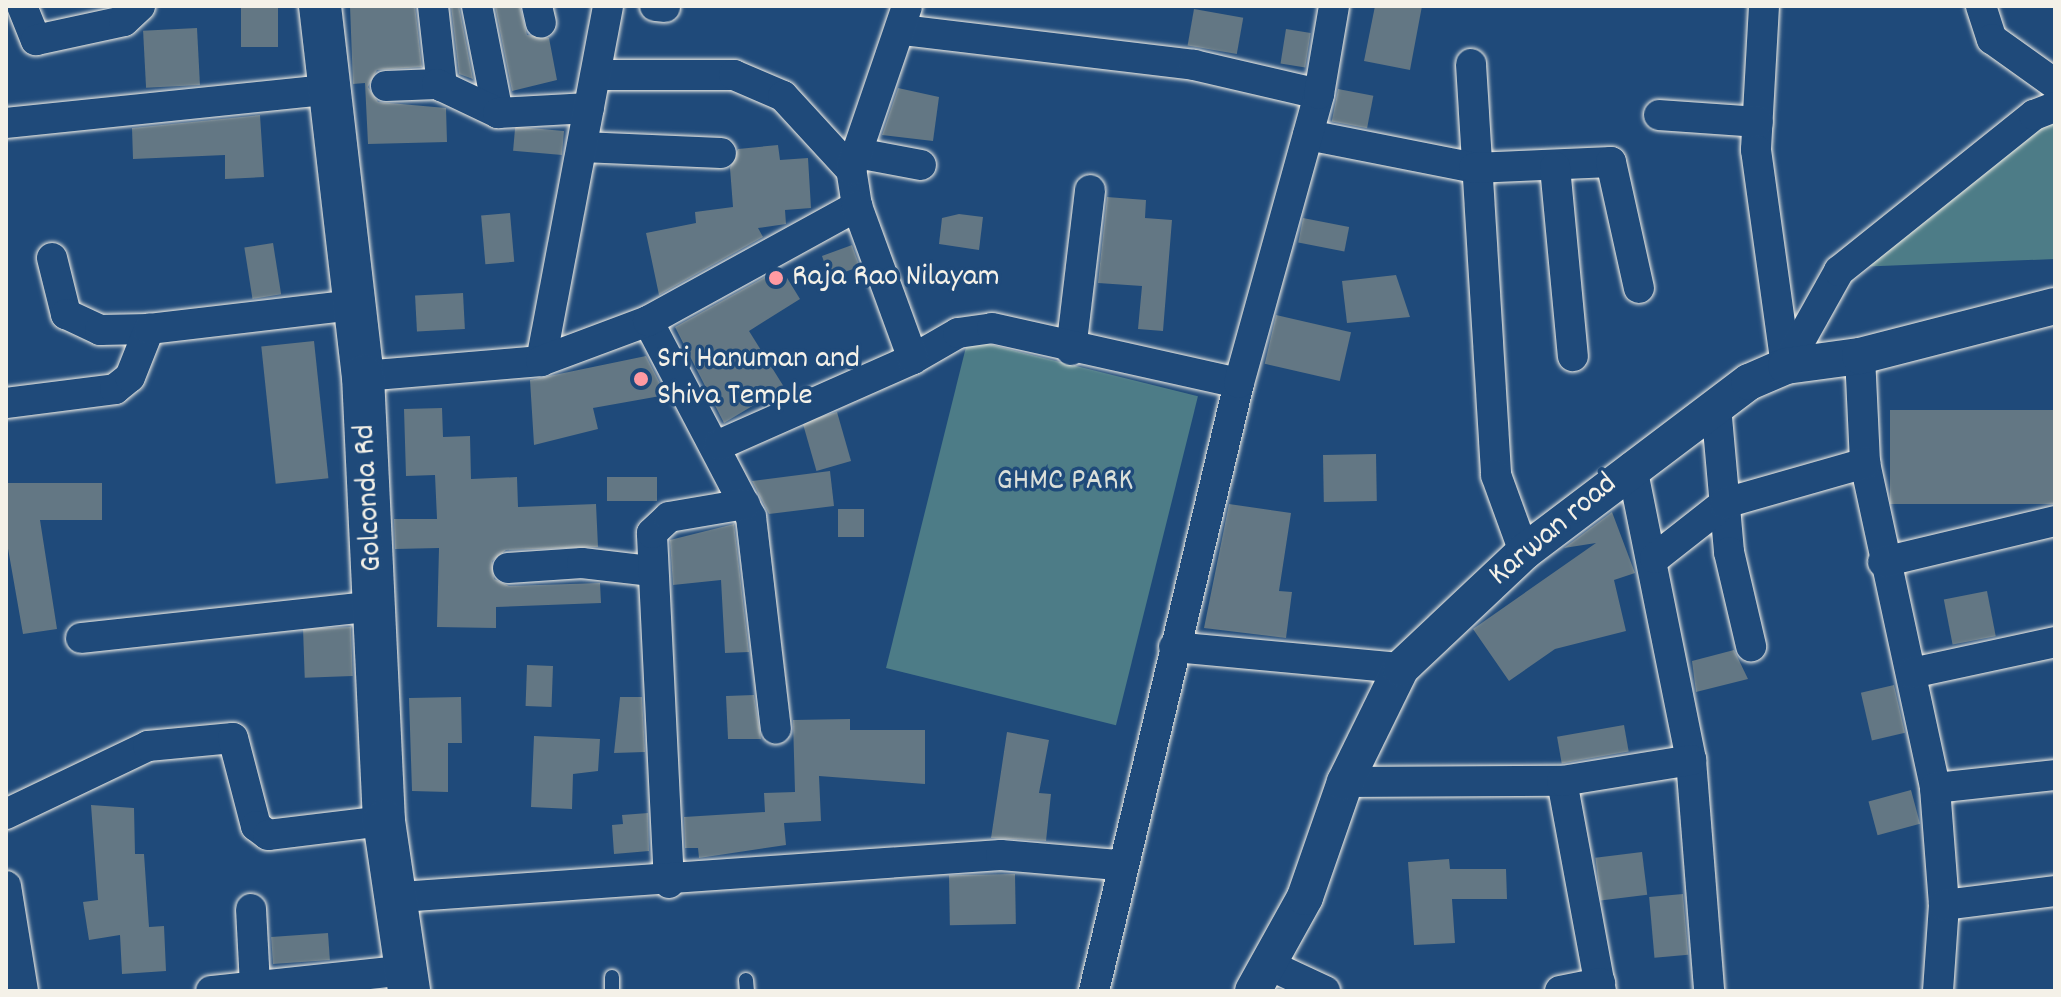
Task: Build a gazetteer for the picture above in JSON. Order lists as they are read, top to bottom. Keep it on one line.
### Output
{"streets":{"main road":["Golconda Rd"],"street":["Karwan road"]},"parks":["GHMC PARK"],"places":["Raja Rao Nilayam","Sri Hanuman and Shiva Temple"]}
